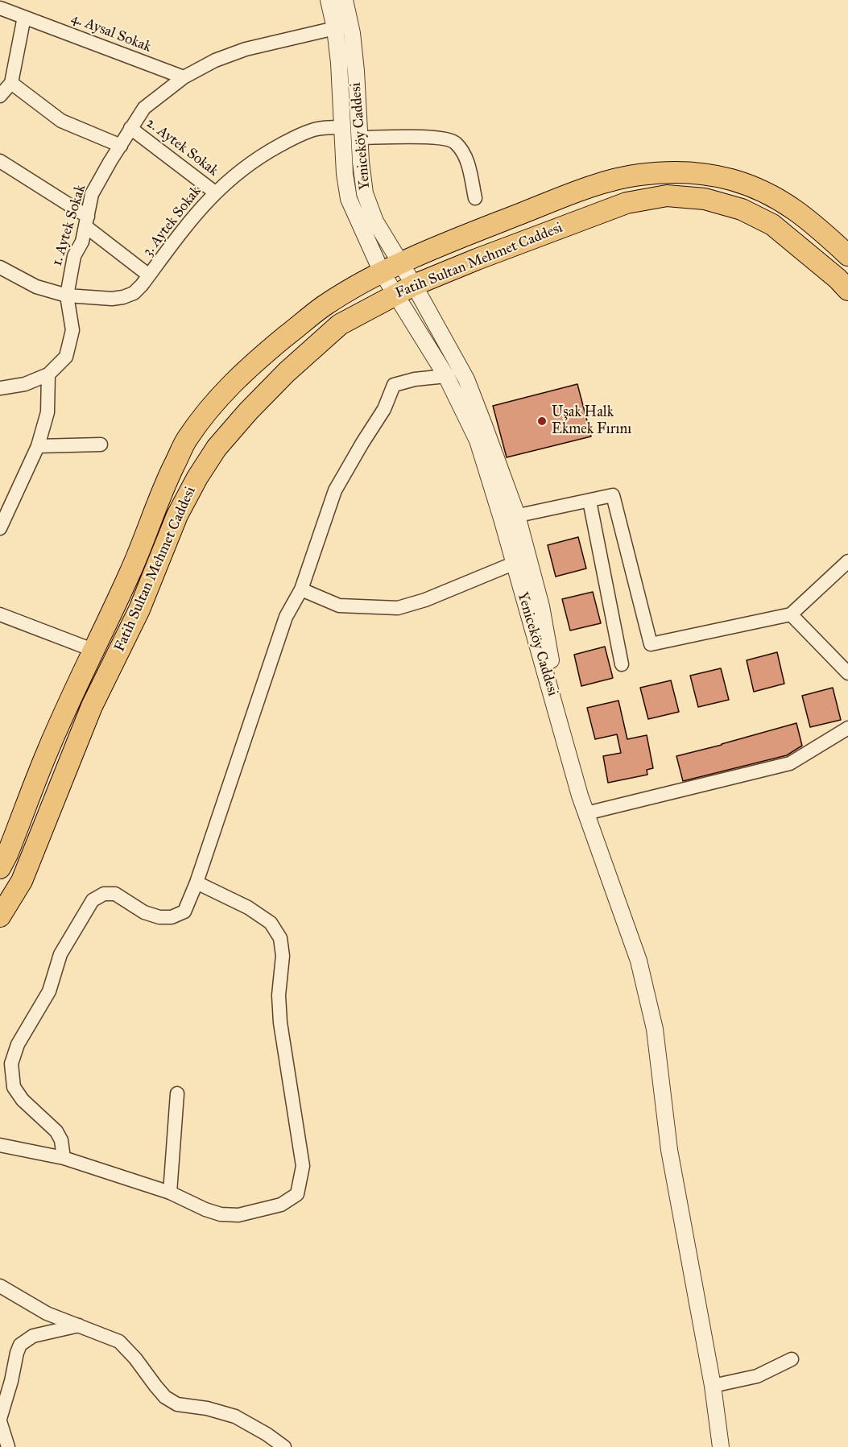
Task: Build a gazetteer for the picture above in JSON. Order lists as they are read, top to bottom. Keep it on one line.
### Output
{"streets":{"main road":["Fatih Sultan Mehmet Caddesi"],"street":["4. Aysal Sokak","Yeniceköy Caddesi","2. Aytek Sokak","3. Aytek Sokak","1. Aytek Sokak"]},"crossings":[["4. Aysal Sokak","1. Aytek Sokak"],["Yeniceköy Caddesi","3. Aytek Sokak"],["Yeniceköy Caddesi","1. Aytek Sokak"],["Yeniceköy Caddesi","Fatih Sultan Mehmet Caddesi"],["2. Aytek Sokak","3. Aytek Sokak"],["2. Aytek Sokak","1. Aytek Sokak"],["3. Aytek Sokak","1. Aytek Sokak"]],"places":["Uşak Halk Ekmek Fırını"]}
